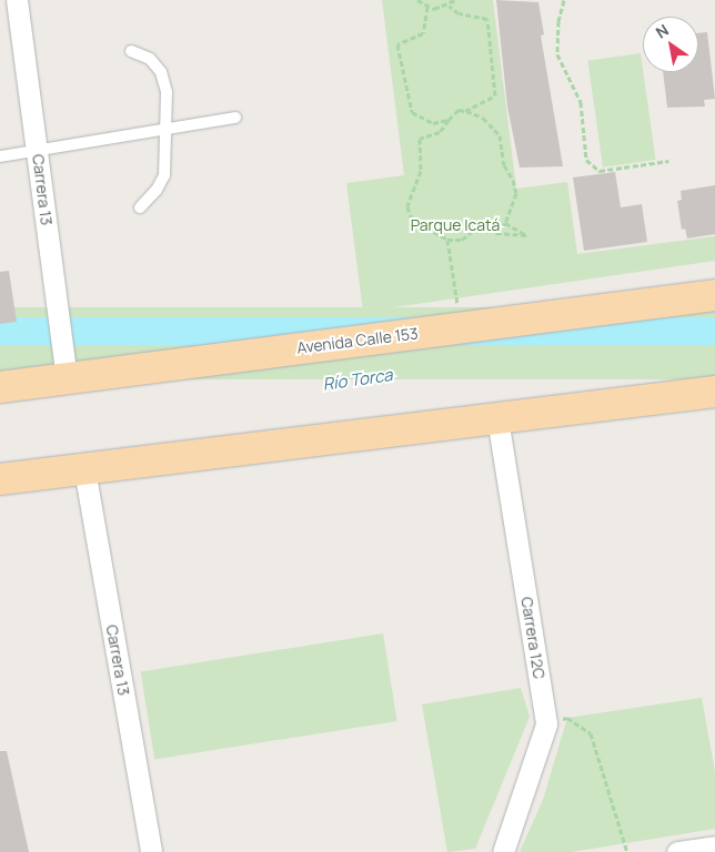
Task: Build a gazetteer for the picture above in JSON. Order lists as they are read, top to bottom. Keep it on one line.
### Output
{"streets":{"main road":["Avenida Calle 153"],"street":["Carrera 13","Carrera 12C"]},"crossings":[["Carrera 13","Avenida Calle 153"]],"water":["Río Torca"],"parks":["Parque Icatá"],"north":"top left"}
